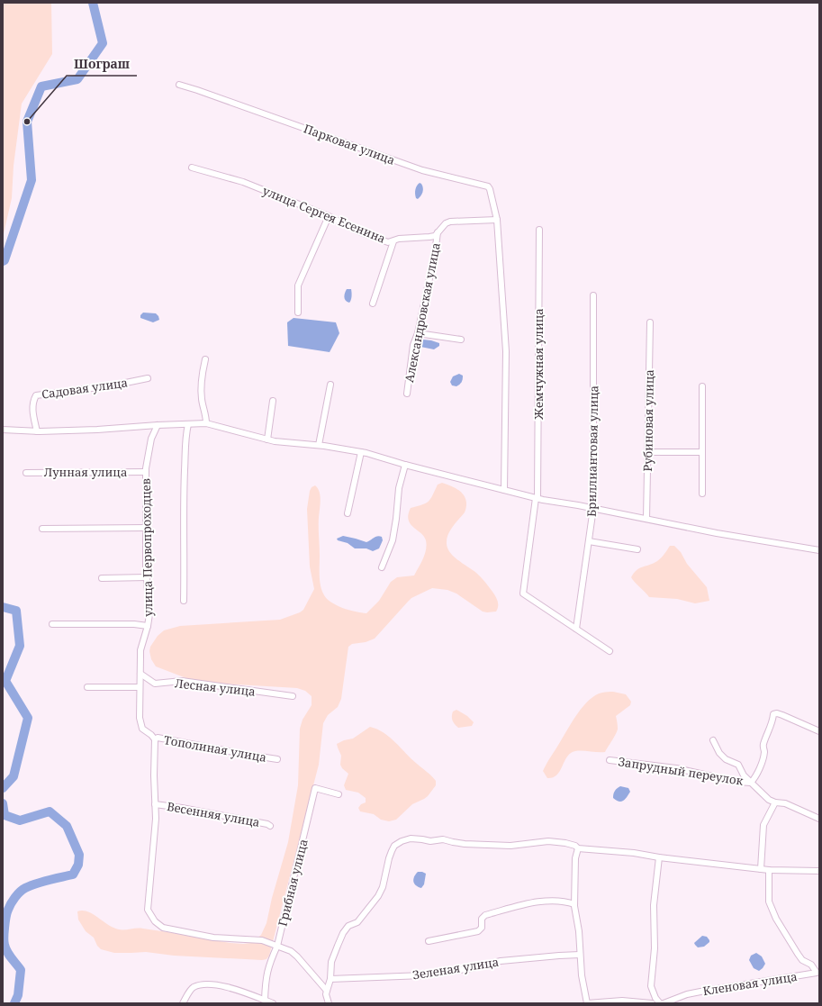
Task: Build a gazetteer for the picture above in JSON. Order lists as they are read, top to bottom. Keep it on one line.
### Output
{"streets":{"street":["Парковая улица","улица Сергея Есенина","Александровская улица","Жемчужная улица","Садовая улица","Рубиновая улица","Бриллиантовая улица","Лунная улица","улица Первопроходцев","Лесная улица","Тополиная улица","Запрудный переулок","Весенняя улица","Грибная улица","Зеленая улица","Кленовая улица"]},"crossings":[["Парковая улица","улица Сергея Есенина"],["улица Сергея Есенина","Александровская улица"],["Жемчужная улица","Бриллиантовая улица"],["Лунная улица","улица Первопроходцев"],["улица Первопроходцев","Лесная улица"],["улица Первопроходцев","Тополиная улица"]],"places":["Шограш"]}
